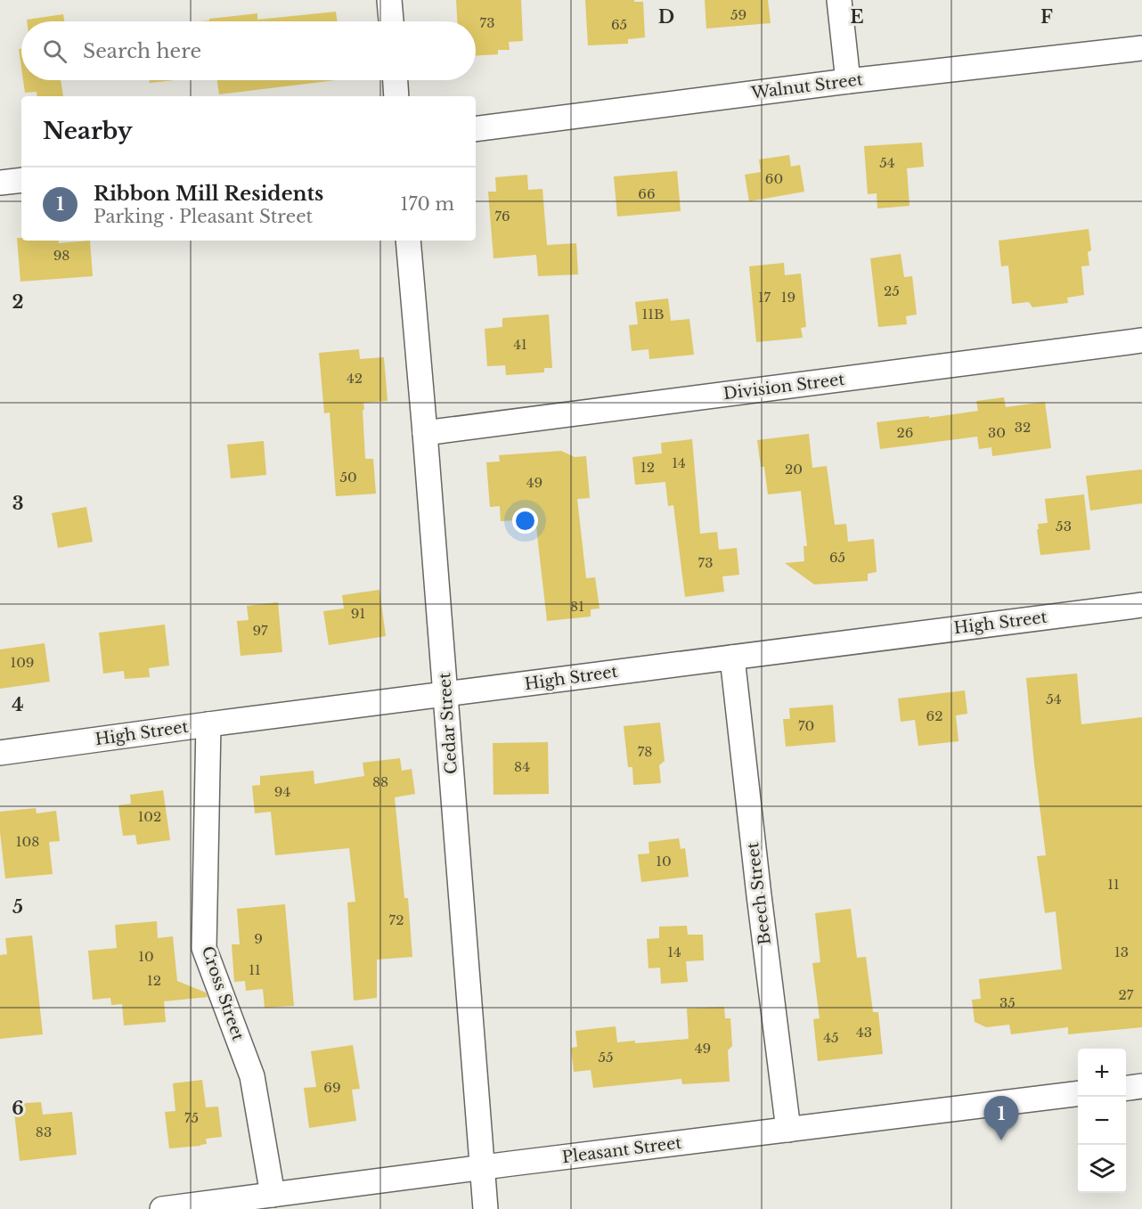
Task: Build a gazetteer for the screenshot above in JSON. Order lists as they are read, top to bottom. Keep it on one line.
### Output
{"streets":{"street":["Walnut Street","Division Street","High Street","Cedar Street","Beech Street","Cross Street","Pleasant Street"]},"crossings":[["Division Street","Cedar Street"],["High Street","Cedar Street"],["High Street","Beech Street"],["High Street","Cross Street"],["Cedar Street","Pleasant Street"],["Beech Street","Pleasant Street"],["Cross Street","Pleasant Street"]],"house_numbers":["59","73","65","54","60","66","76","98","25","17","19","11B","41","42","32","26","30","14","12","20","50","49","53","65","73","81","91","97","109","54","62","70","78","84","88","94","102","108","10","11","72","9","14","13","10","11","12","27","35","43","45","49","55","69","75","83"],"page":{"search":"Search here","heading":"Nearby","list":[{"mark":"1","name":"Ribbon Mill Residents","note":"Parking · Pleasant Street","value":"170 m"}],"map_buttons":["+","−"],"pins":"1"},"grid":{"columns":["D","E","F"],"rows":["2","3","4","5","6"]}}
